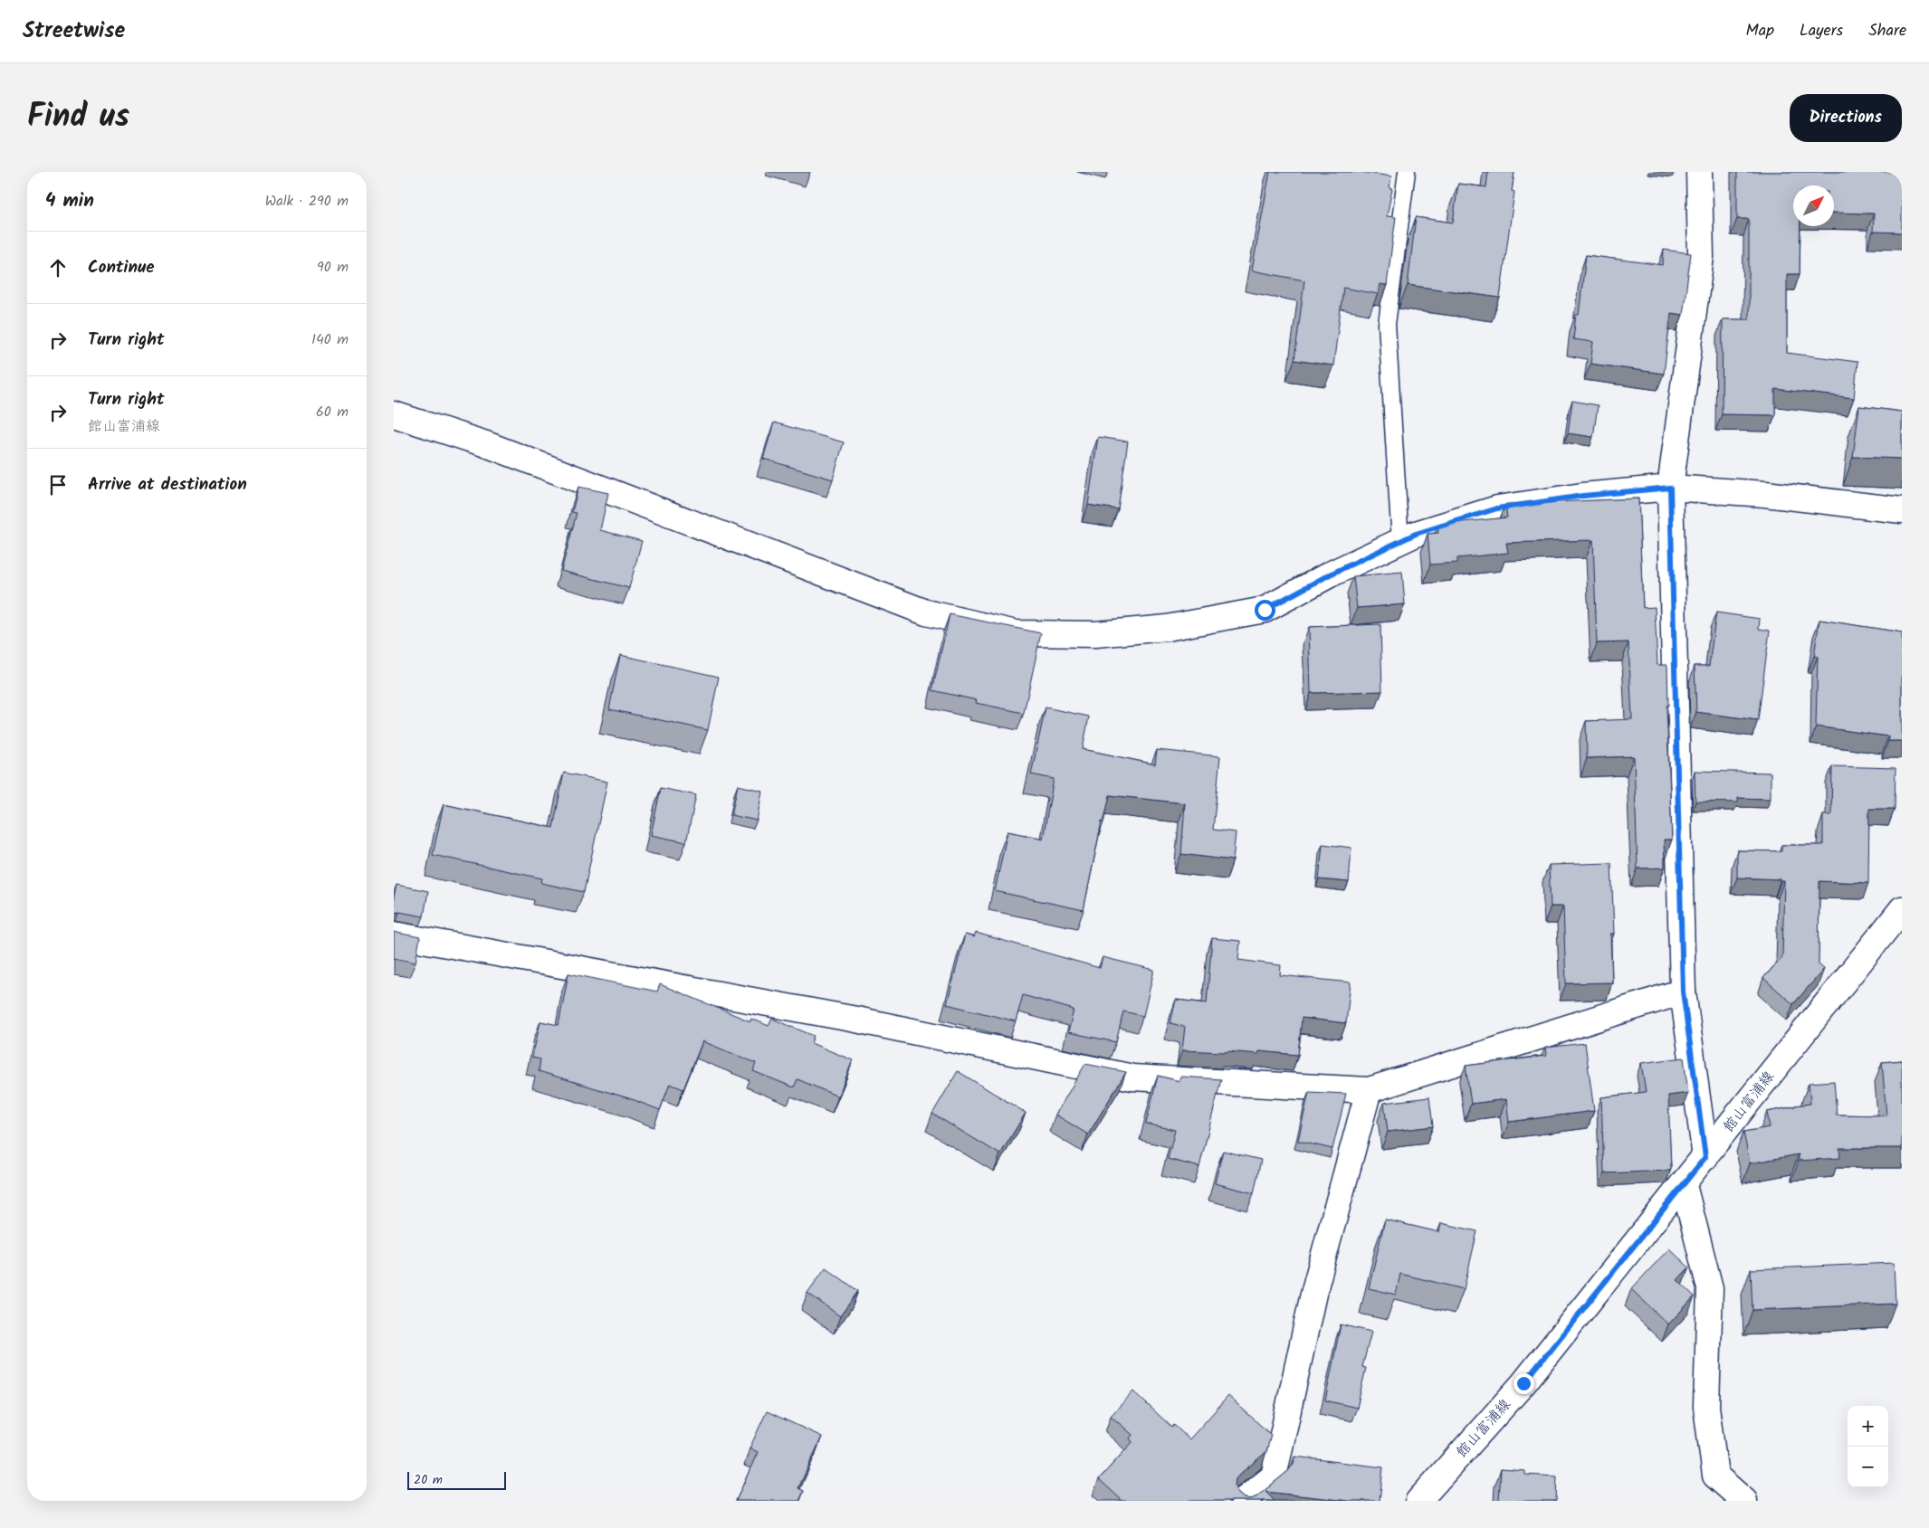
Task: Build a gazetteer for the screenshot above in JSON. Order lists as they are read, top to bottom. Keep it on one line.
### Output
{"streets":{"street":["館山富浦線"]},"scale_bar":"20 m","north":"top right","page":{"header":"Streetwise","nav":["Map","Layers","Share"],"title":"Find us","buttons":"Directions","heading":["4 min","Walk · 290 m"],"list":[["Continue","90 m"],["Turn right","140 m"],["Turn right","館山富浦線","60 m"],"Arrive at destination"],"map_buttons":["+","−"],"scale":"20 m"}}
